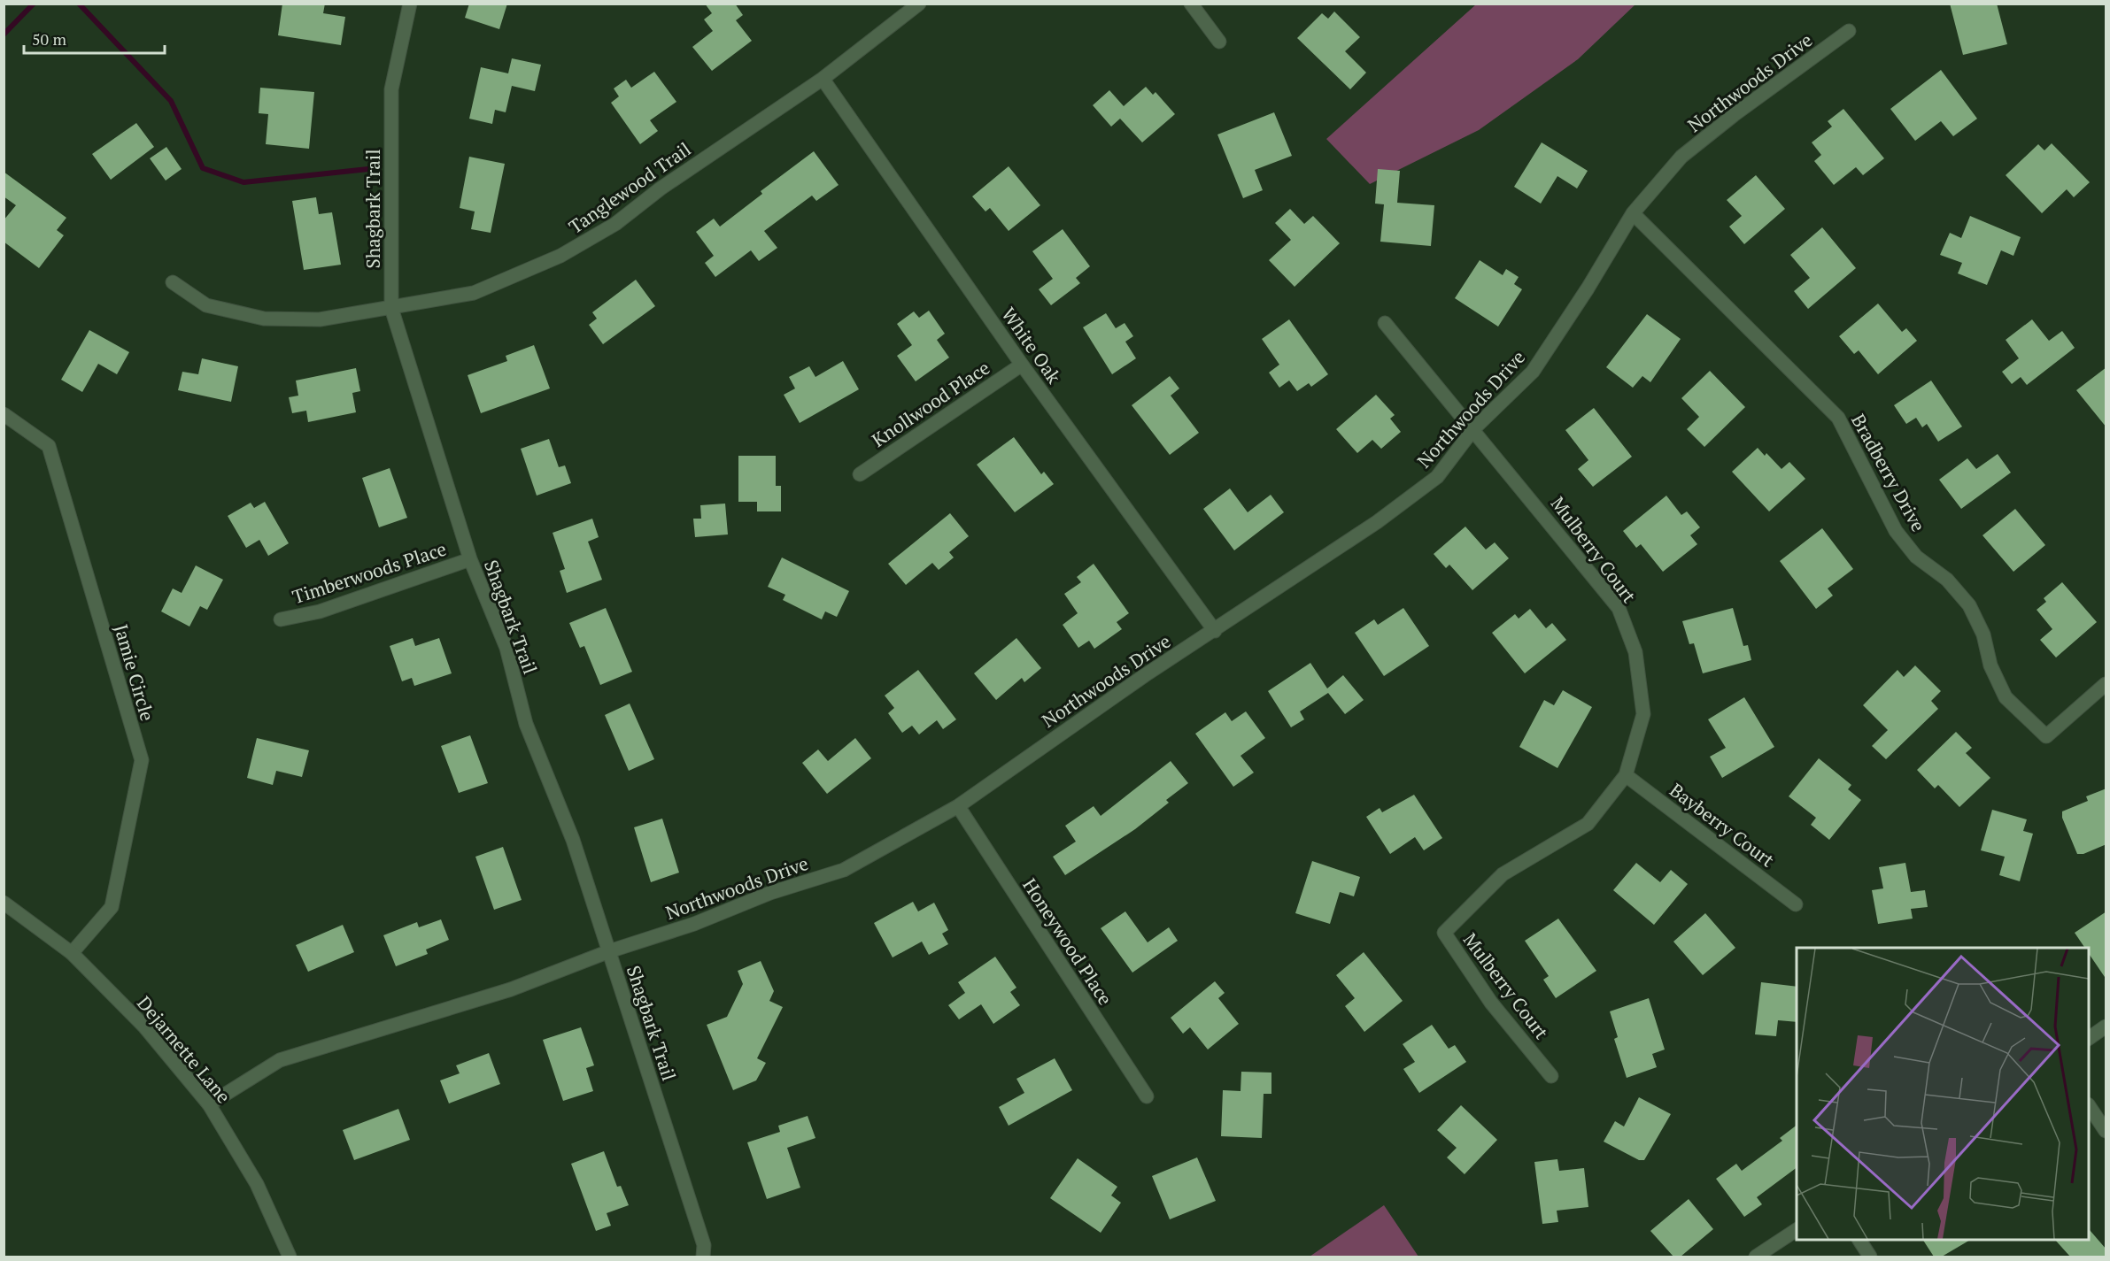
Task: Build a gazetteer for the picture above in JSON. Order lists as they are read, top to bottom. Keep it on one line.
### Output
{"streets":{"street":["Northwoods Drive","Tanglewood Trail","Shagbark Trail","White Oak","Knollwood Place","Bradberry Drive","Mulberry Court","Timberwoods Place","Jamie Circle","Bayberry Court","Honeywood Place","Dejarnette Lane"]},"crossings":[["Northwoods Drive","Shagbark Trail"],["Northwoods Drive","White Oak"],["Northwoods Drive","Bradberry Drive"],["Northwoods Drive","Mulberry Court"],["Northwoods Drive","Honeywood Place"],["Northwoods Drive","Dejarnette Lane"],["Tanglewood Trail","Shagbark Trail"],["Tanglewood Trail","White Oak"],["Shagbark Trail","Timberwoods Place"],["White Oak","Knollwood Place"],["Mulberry Court","Bayberry Court"],["Jamie Circle","Dejarnette Lane"]],"scale_bar":"50 m"}
